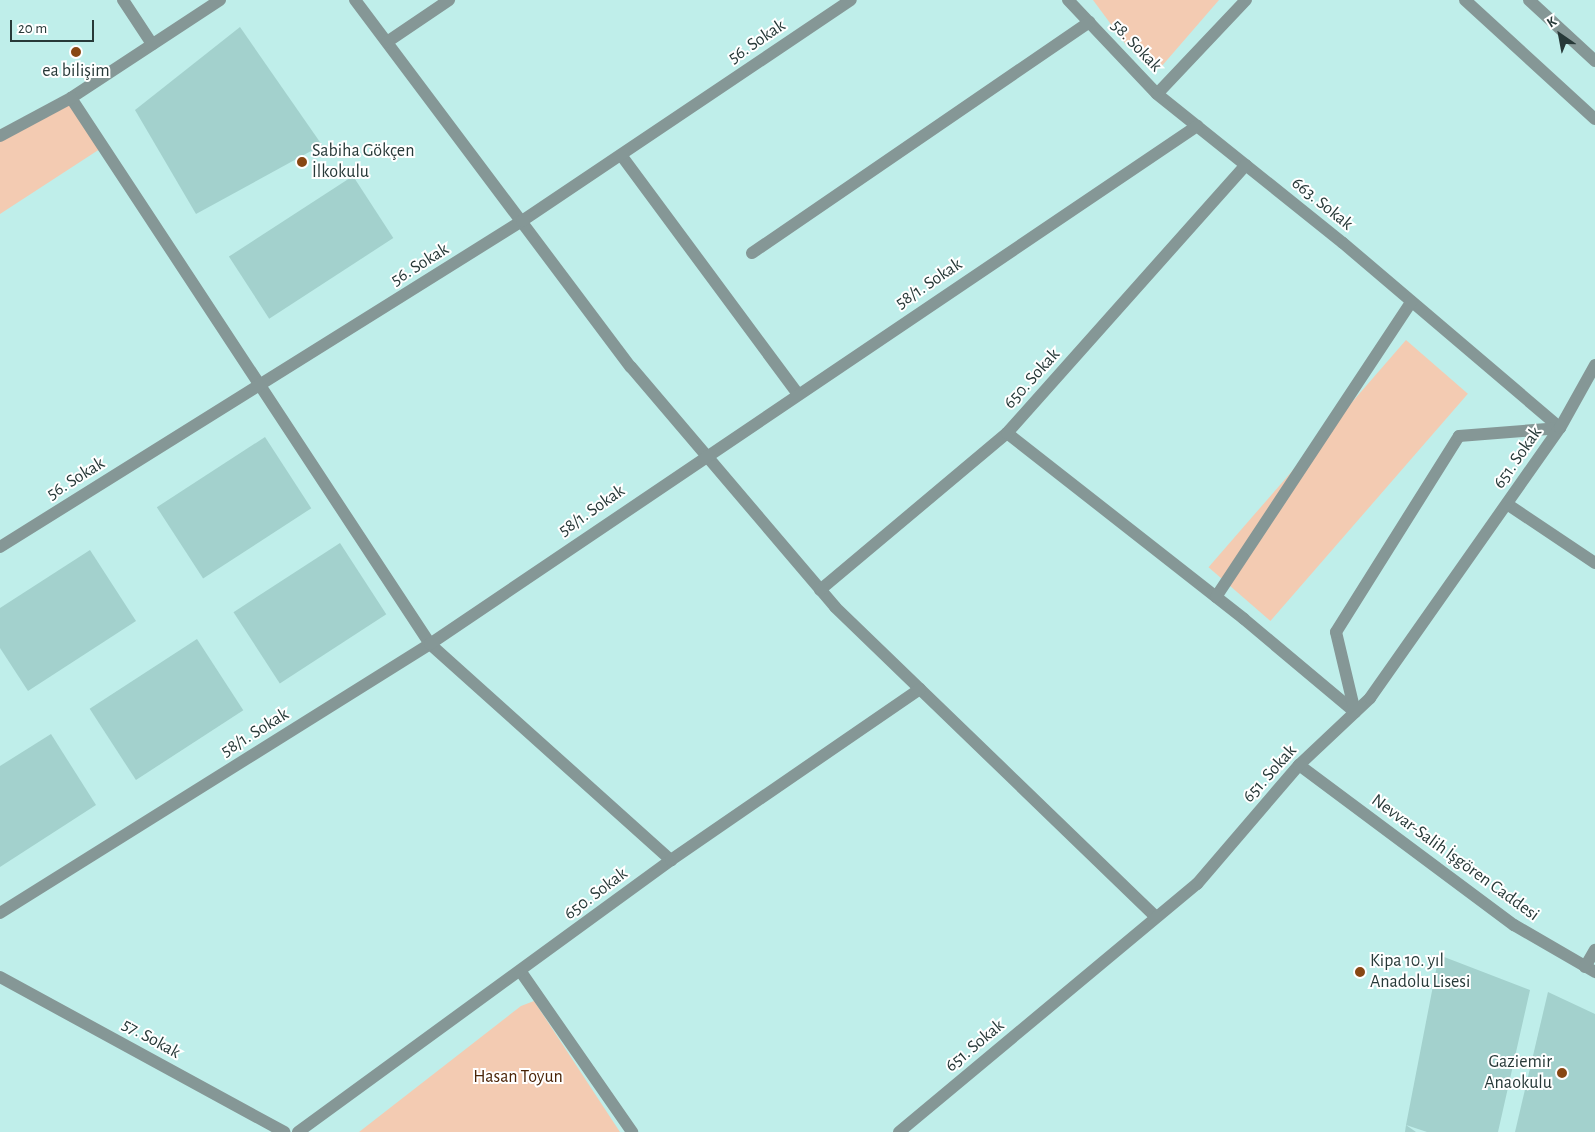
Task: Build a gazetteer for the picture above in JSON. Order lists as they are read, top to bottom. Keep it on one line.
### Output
{"streets":{"street":["56. Sokak","58. Sokak","663. Sokak","58/1. Sokak","650. Sokak","651. Sokak","Nevvar-Salih İşgören Caddesi","57. Sokak"]},"crossings":[["58. Sokak","663. Sokak"],["663. Sokak","58/1. Sokak"],["663. Sokak","650. Sokak"],["663. Sokak","651. Sokak"],["651. Sokak","Nevvar-Salih İşgören Caddesi"]],"parks":["Hasan Toyun"],"places":["ea bilişim","Sabiha Gökçen İlkokulu","Kipa 10. yıl Anadolu Lisesi","Gaziemir Anaokulu"],"scale_bar":"20 m","north":"top left"}
